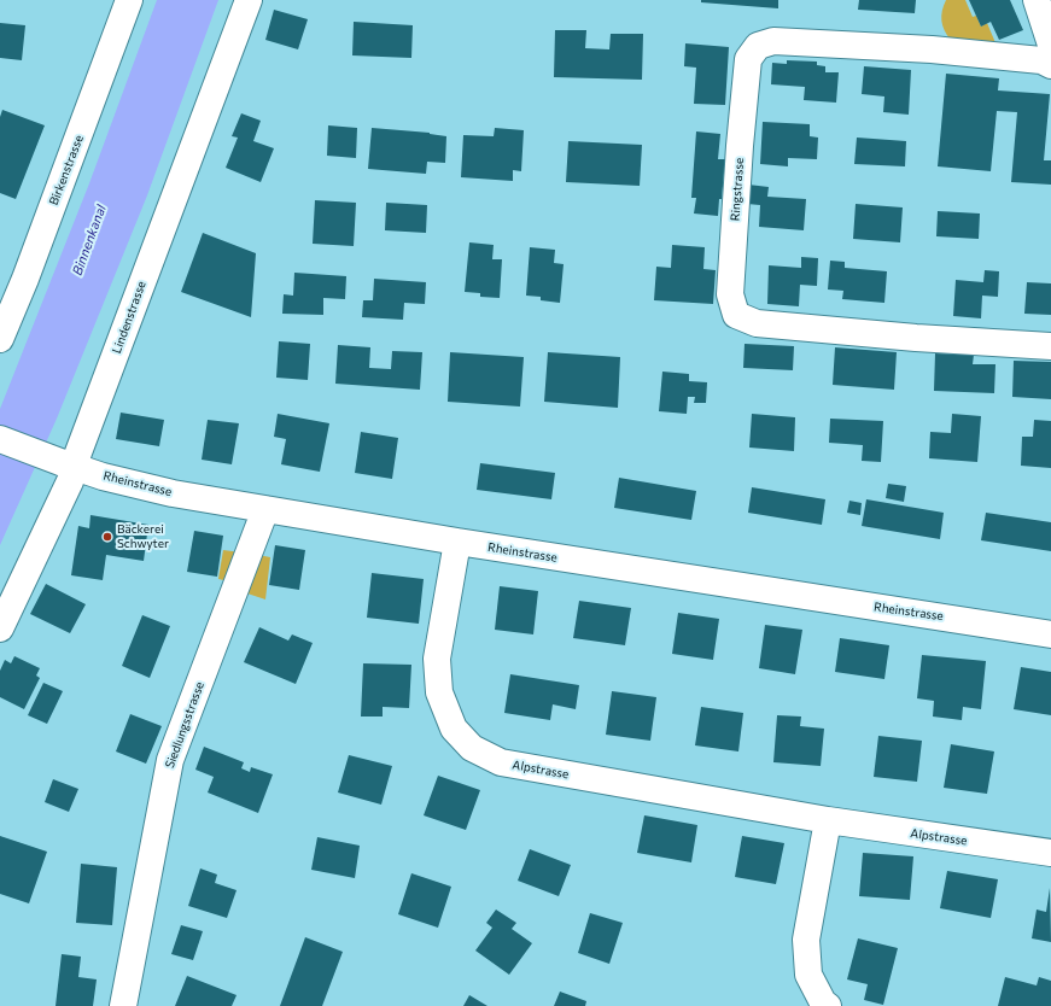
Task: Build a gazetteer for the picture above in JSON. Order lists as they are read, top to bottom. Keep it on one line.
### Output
{"streets":{"street":["Birkenstrasse","Ringstrasse","Lindenstrasse","Rheinstrasse","Siedlungsstrasse","Alpstrasse"]},"crossings":[["Lindenstrasse","Rheinstrasse"],["Rheinstrasse","Siedlungsstrasse"],["Rheinstrasse","Alpstrasse"]],"water":["Binnenkanal"],"places":["Bäckerei Schwyter"]}
